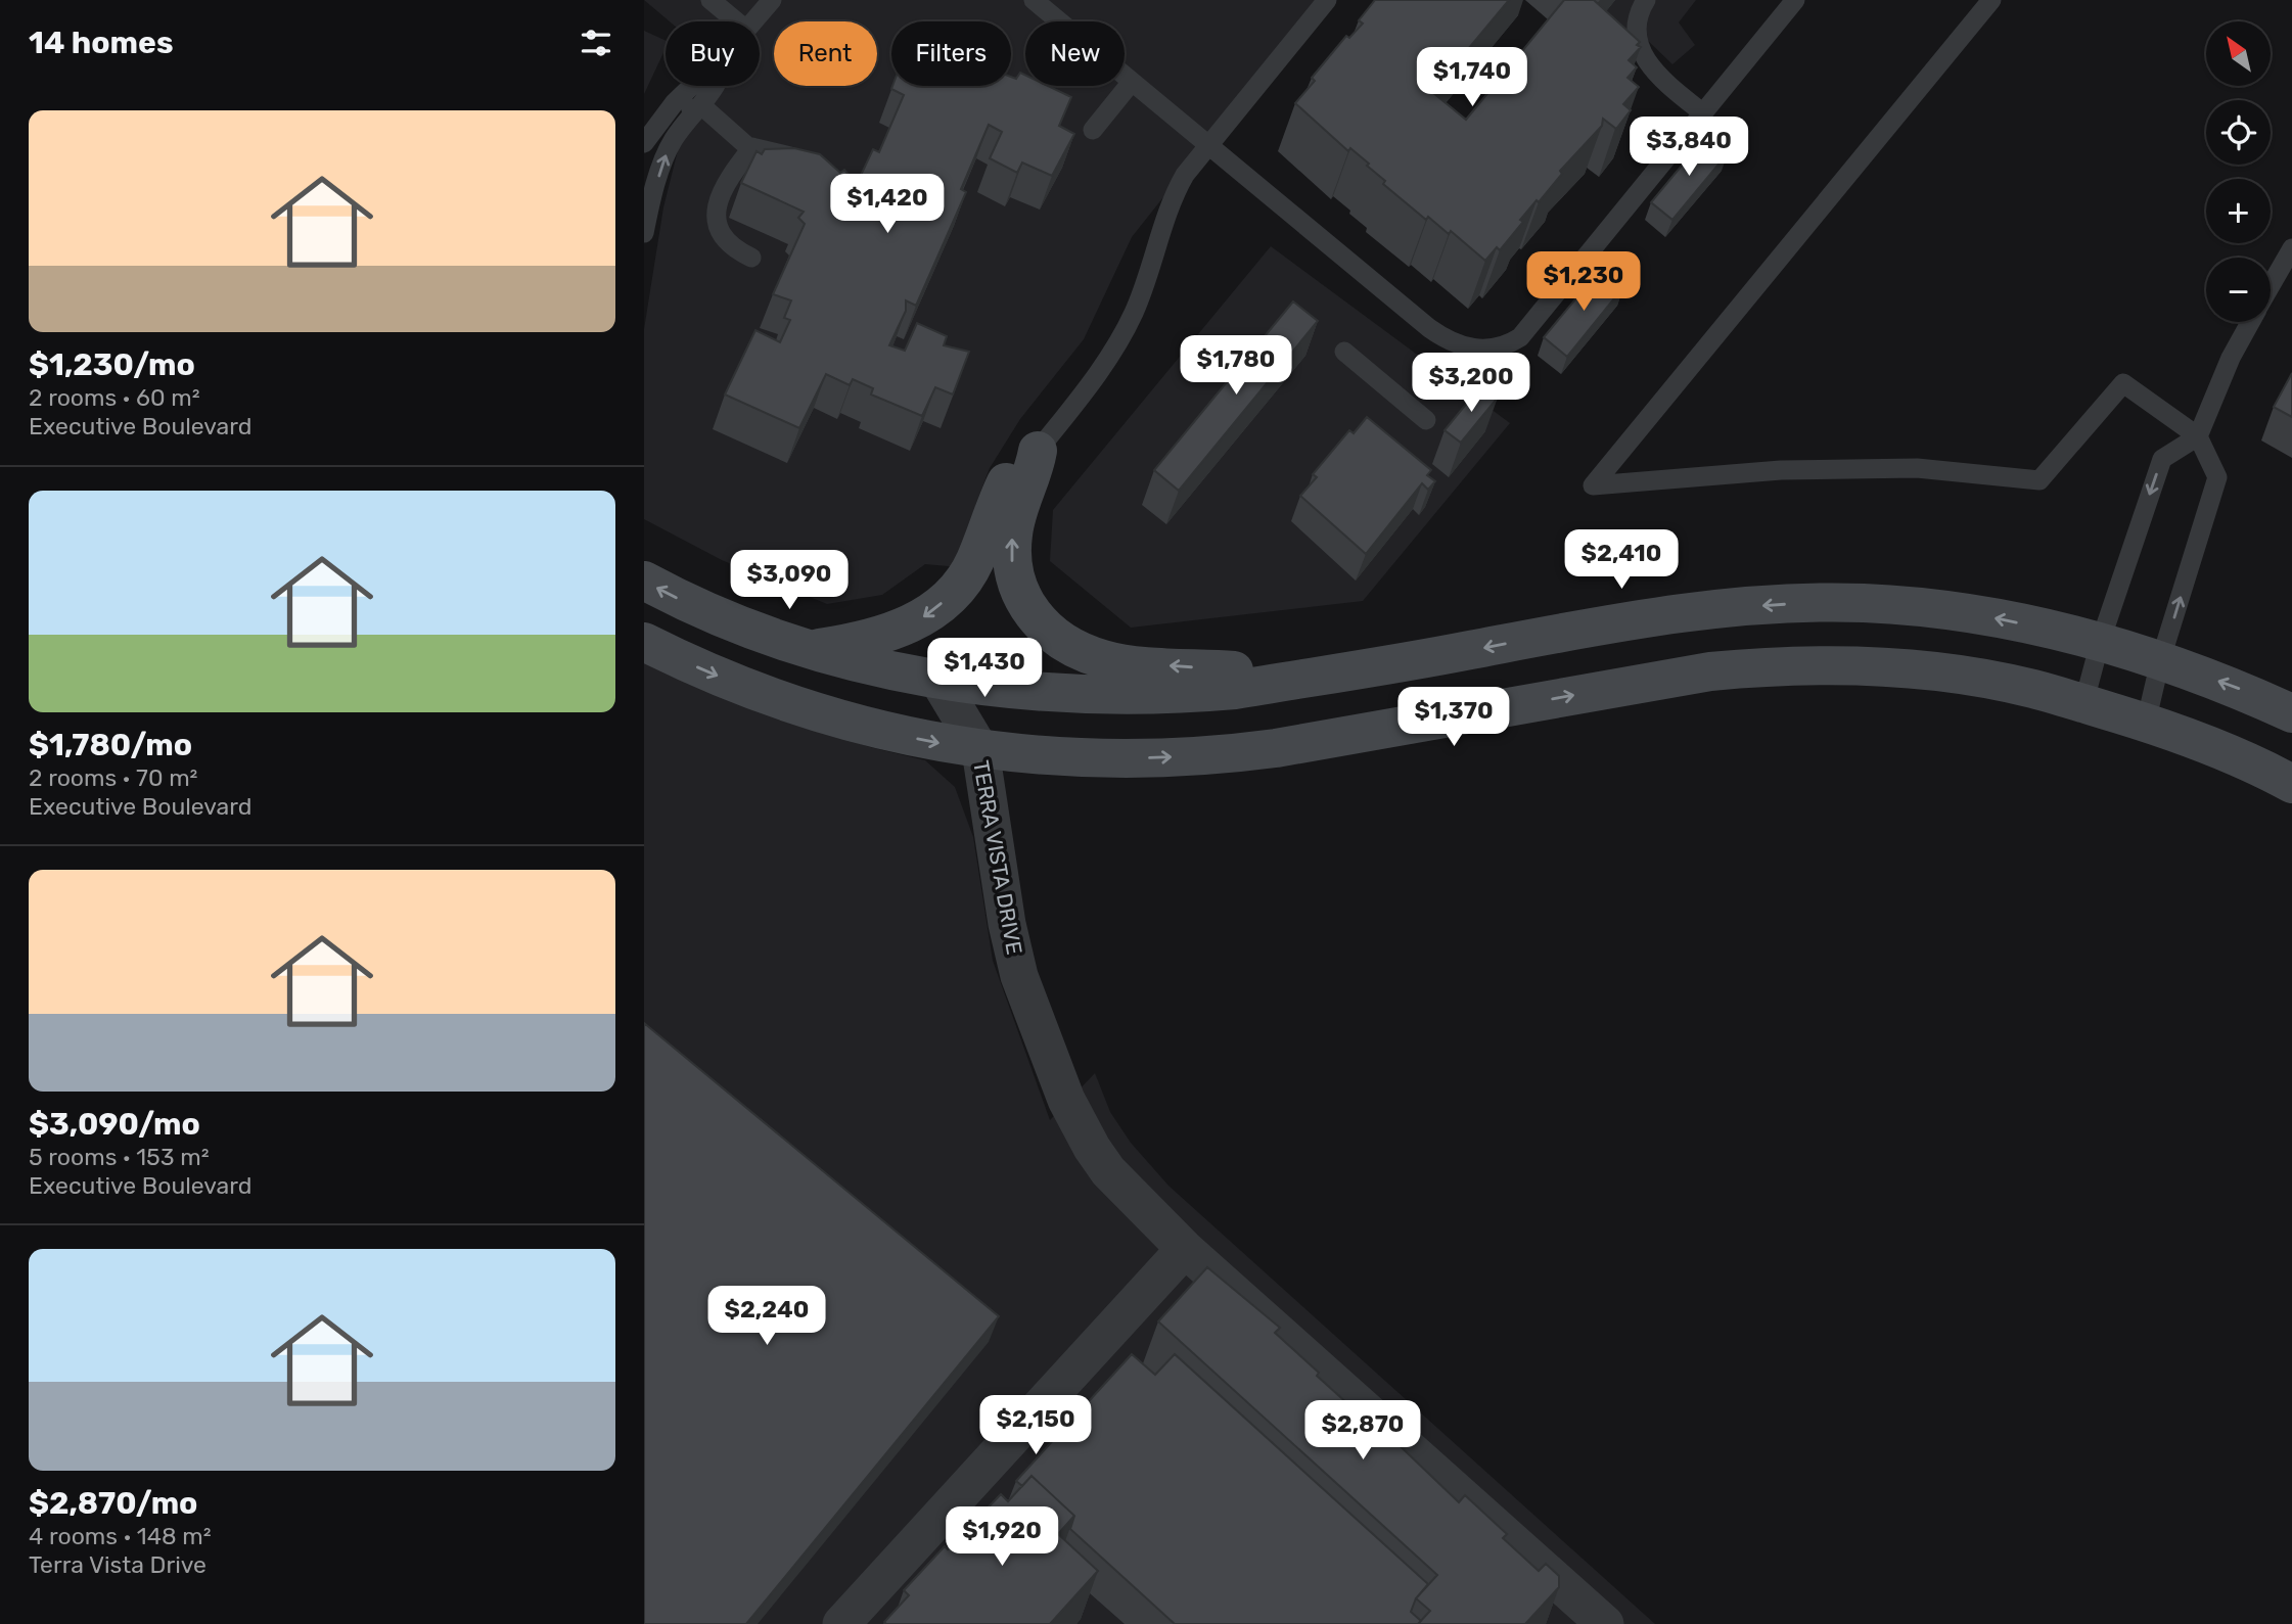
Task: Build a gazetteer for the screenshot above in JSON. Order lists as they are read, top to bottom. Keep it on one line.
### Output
{"streets":{"street":["TERRA VISTA DRIVE"]},"north":"top left","page":{"heading":"14 homes","map_buttons":["+","−"],"chip":["Buy","Rent","Filters","New"],"price":["$1,740","$3,840","$1,420","$1,230","$1,780","$3,200","$2,410","$3,090","$1,430","$1,370","$2,240","$2,150","$2,870","$1,920"],"list":[{"name":"$1,230/mo","note":"2 rooms · 60 m² · Executive Boulevard"},{"name":"$1,780/mo","note":"2 rooms · 70 m² · Executive Boulevard"},{"name":"$3,090/mo","note":"5 rooms · 153 m² · Executive Boulevard"},{"name":"$2,870/mo","note":"4 rooms · 148 m² · Terra Vista Drive"}]}}
